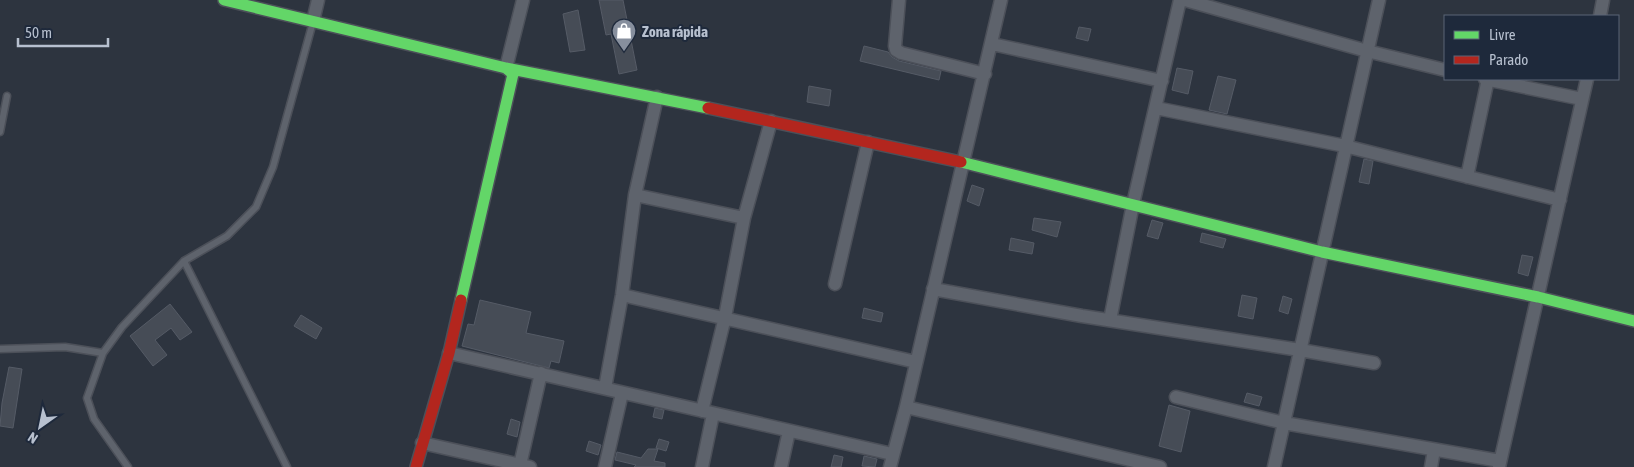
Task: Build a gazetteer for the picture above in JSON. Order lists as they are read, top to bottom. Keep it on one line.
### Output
{"places":{"shop":["Zona rápida"]},"legend":["Livre","Parado"],"scale_bar":"50 m","north":"bottom left"}
